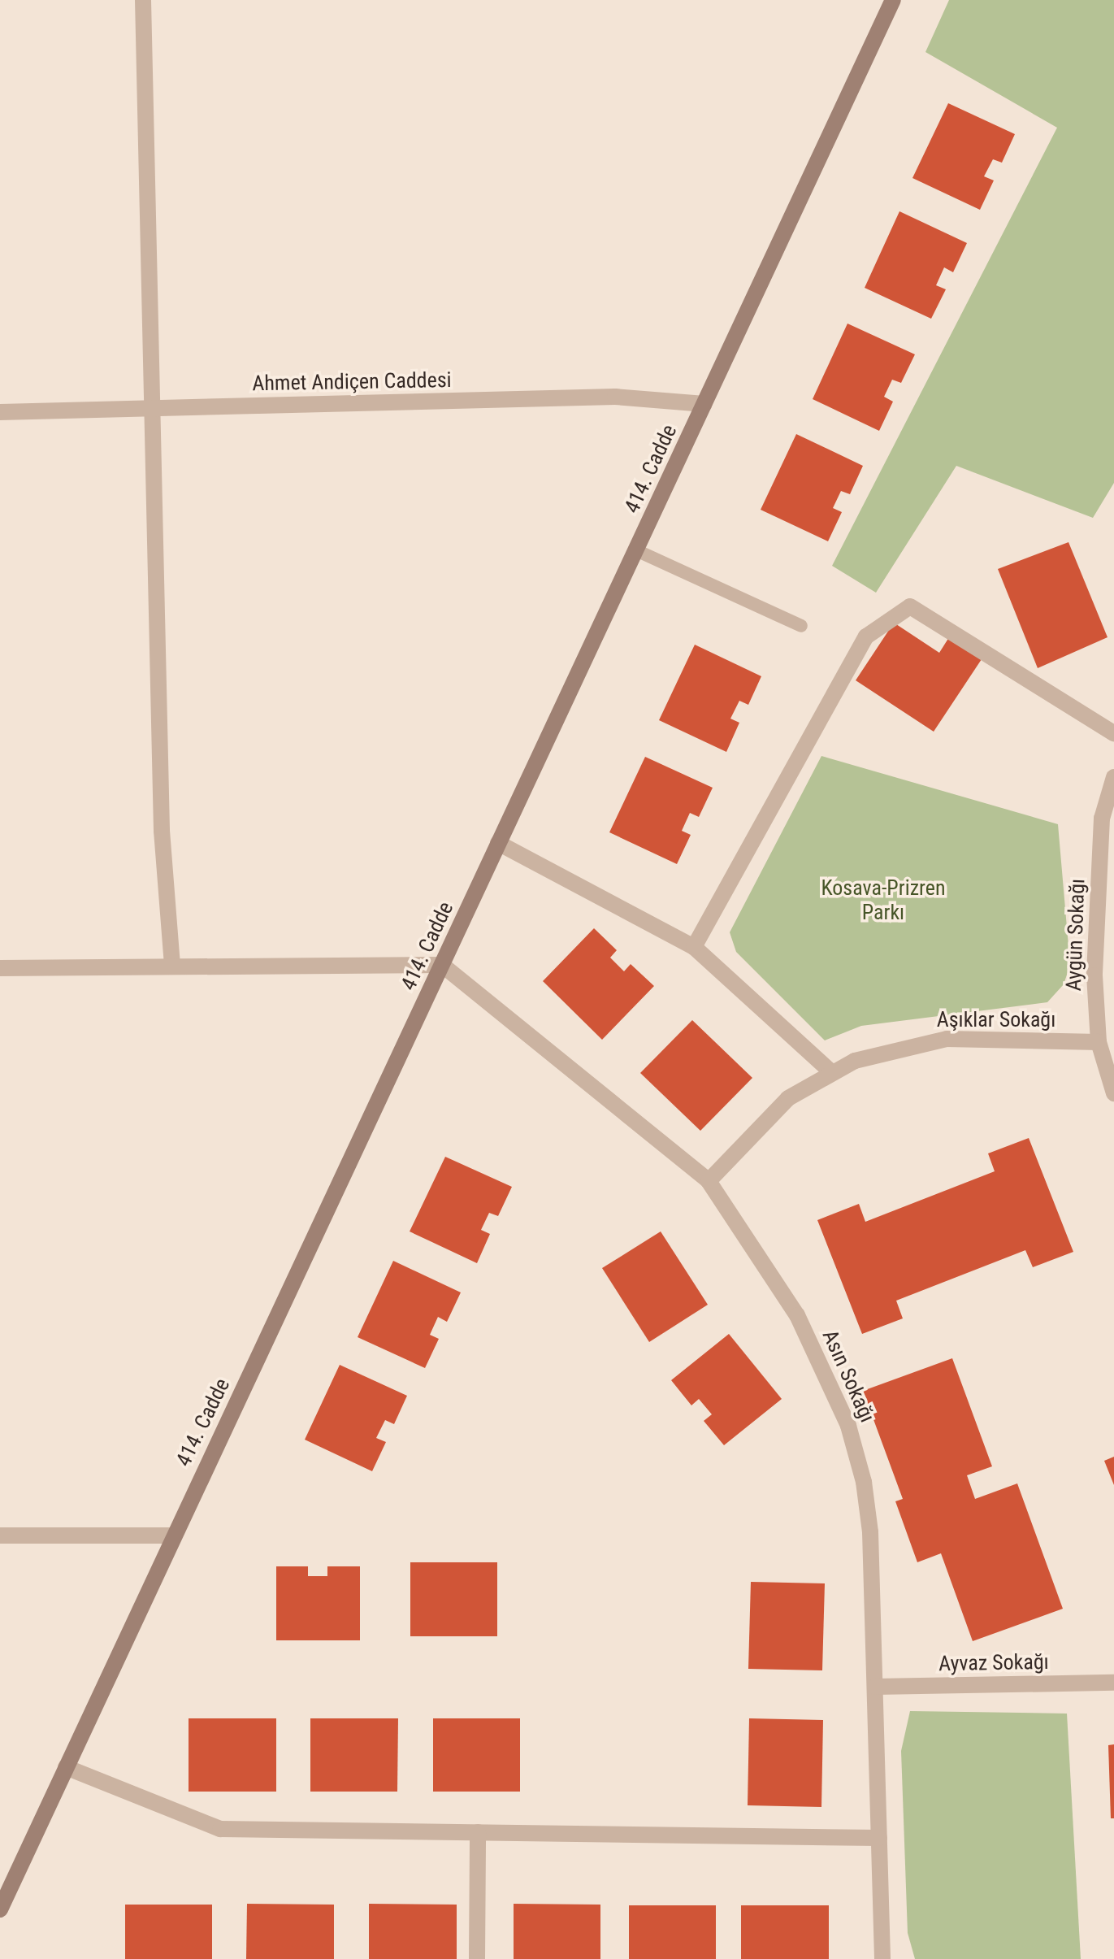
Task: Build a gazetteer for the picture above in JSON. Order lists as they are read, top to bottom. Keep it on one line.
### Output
{"streets":{"main road":["414. Cadde"],"street":["Ahmet Andiçen Caddesi","Aygün Sokağı","Aşıklar Sokağı","Asın Sokağı","Ayvaz Sokağı"]},"crossings":[["Ahmet Andiçen Caddesi","414. Cadde"],["414. Cadde","Asın Sokağı"],["Aygün Sokağı","Aşıklar Sokağı"],["Aşıklar Sokağı","Asın Sokağı"],["Asın Sokağı","Ayvaz Sokağı"]],"parks":["Kosava-Prizren Parkı"]}
